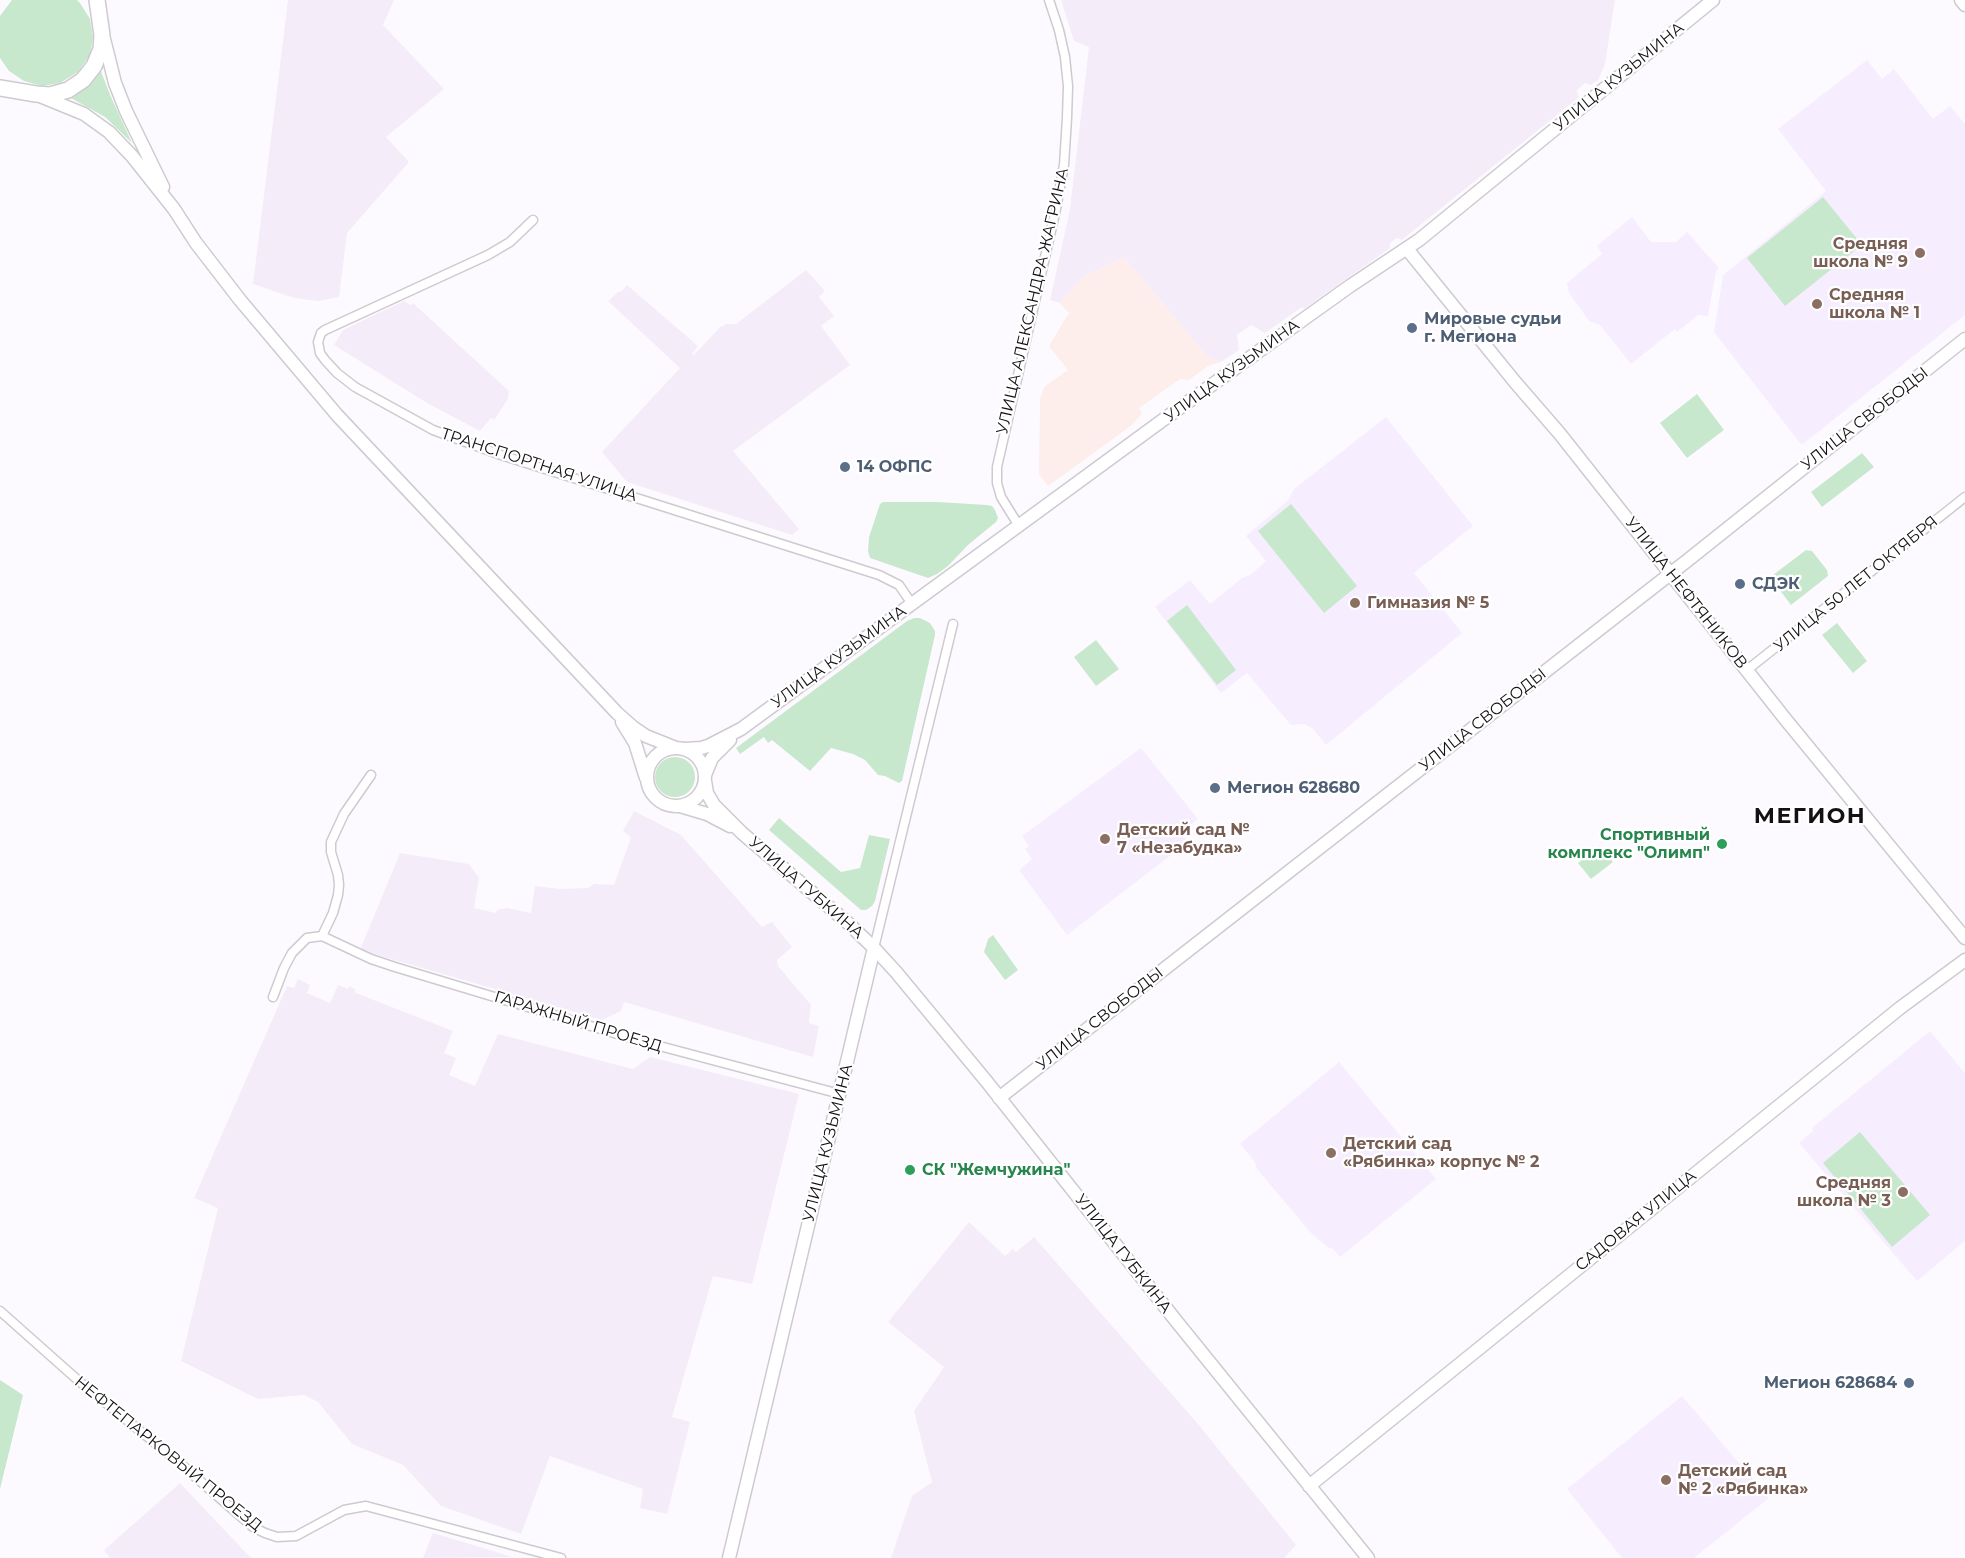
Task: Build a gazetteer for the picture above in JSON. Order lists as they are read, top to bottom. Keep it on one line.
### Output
{"streets":{"main road":["УЛИЦА КУЗЬМИНА","УЛИЦА СВОБОДЫ","УЛИЦА НЕФТЯНИКОВ","УЛИЦА ГУБКИНА","САДОВАЯ УЛИЦА"],"street":["УЛИЦА АЛЕКСАНДРА ЖАГРИНА","ТРАНСПОРТНАЯ УЛИЦА","УЛИЦА 50 ЛЕТ ОКТЯБРЯ","ГАРАЖНЫЙ ПРОЕЗД","НЕФТЕПАРКОВЫЙ ПРОЕЗД"]},"crossings":[["УЛИЦА КУЗЬМИНА","УЛИЦА АЛЕКСАНДРА ЖАГРИНА"],["УЛИЦА КУЗЬМИНА","ТРАНСПОРТНАЯ УЛИЦА"],["УЛИЦА КУЗЬМИНА","УЛИЦА НЕФТЯНИКОВ"],["УЛИЦА КУЗЬМИНА","УЛИЦА ГУБКИНА"],["УЛИЦА КУЗЬМИНА","ГАРАЖНЫЙ ПРОЕЗД"],["УЛИЦА СВОБОДЫ","УЛИЦА НЕФТЯНИКОВ"],["УЛИЦА СВОБОДЫ","УЛИЦА ГУБКИНА"],["УЛИЦА 50 ЛЕТ ОКТЯБРЯ","УЛИЦА НЕФТЯНИКОВ"],["УЛИЦА ГУБКИНА","САДОВАЯ УЛИЦА"]],"districts":["МЕГИОН"],"places":["Средняя школа № 9","Средняя школа № 1","Мировые судьи г. Мегиона","14 ОФПС","СДЭК","Гимназия № 5","Мегион 628680","Детский сад № 7 «Незабудка»","Спортивный комплекс \"Олимп\"","Детский сад «Рябинка» корпус № 2","СК \"Жемчужина\"","Средняя школа № 3","Мегион 628684","Детский сад № 2 «Рябинка»"]}
